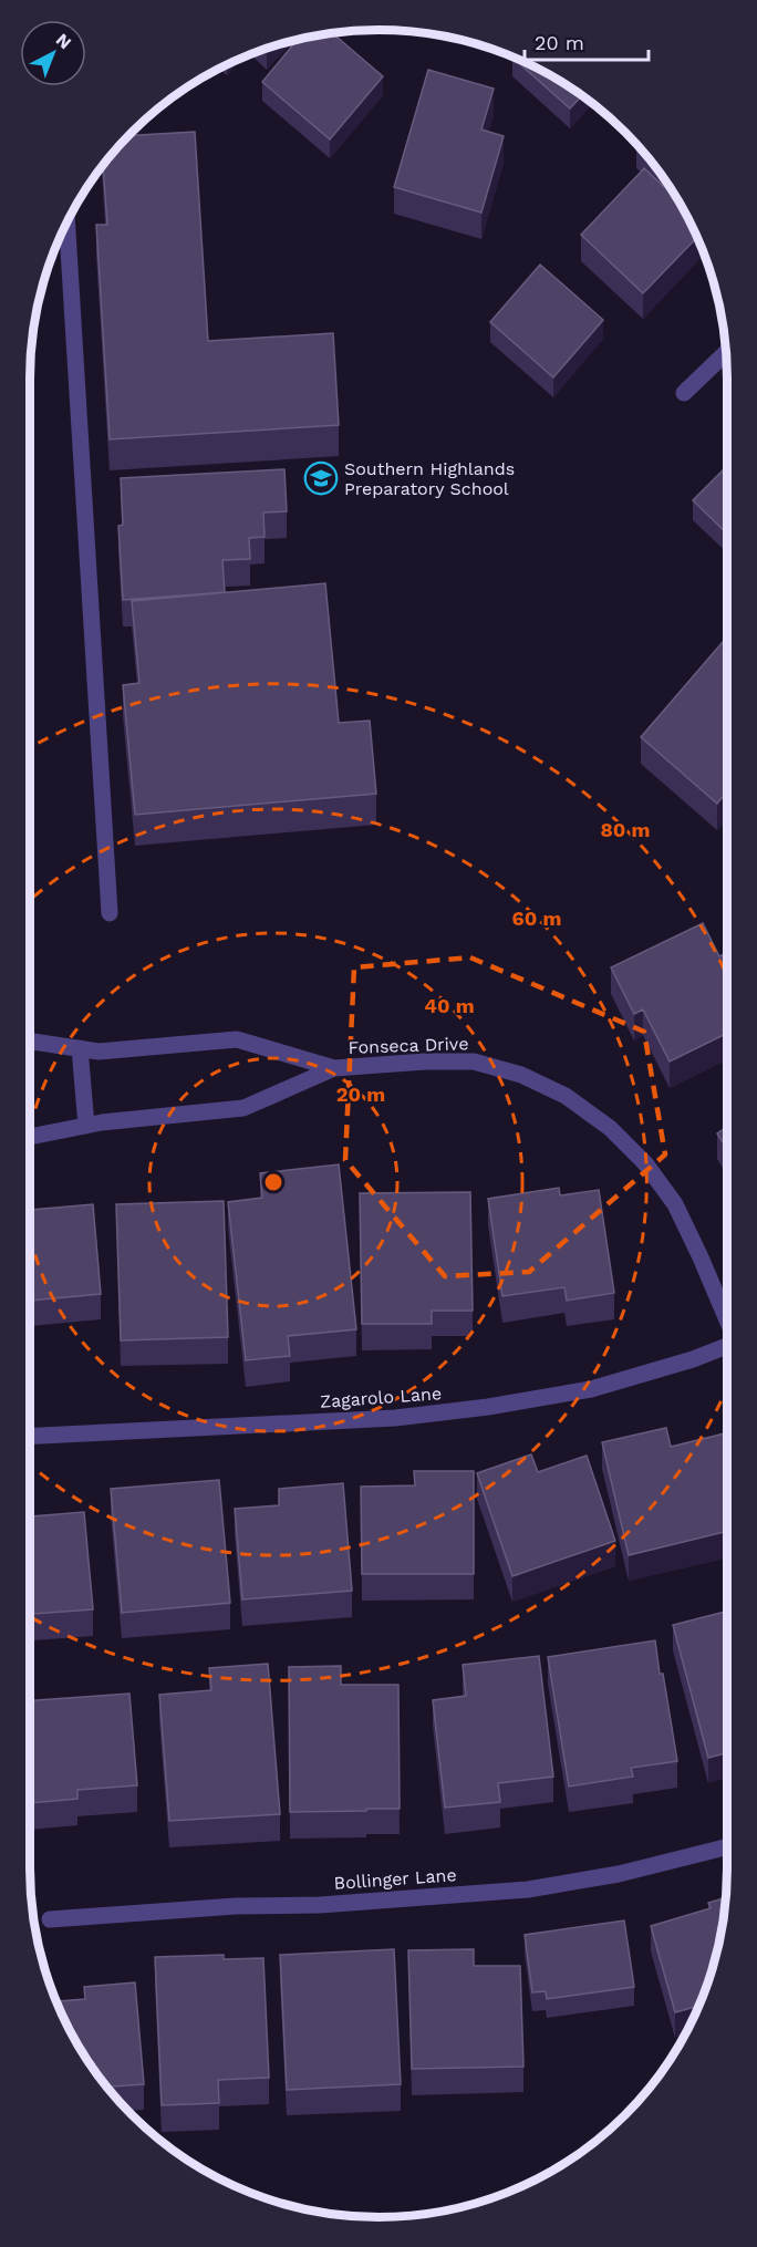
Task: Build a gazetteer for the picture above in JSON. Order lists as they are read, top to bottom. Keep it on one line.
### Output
{"streets":{"street":["Fonseca Drive","Zagarolo Lane","Bollinger Lane"]},"places":{"school or university":["Southern Highlands Preparatory School"]},"scale_bar":"20 m","north":"top right","rings":["80 m","60 m","40 m","20 m"]}
